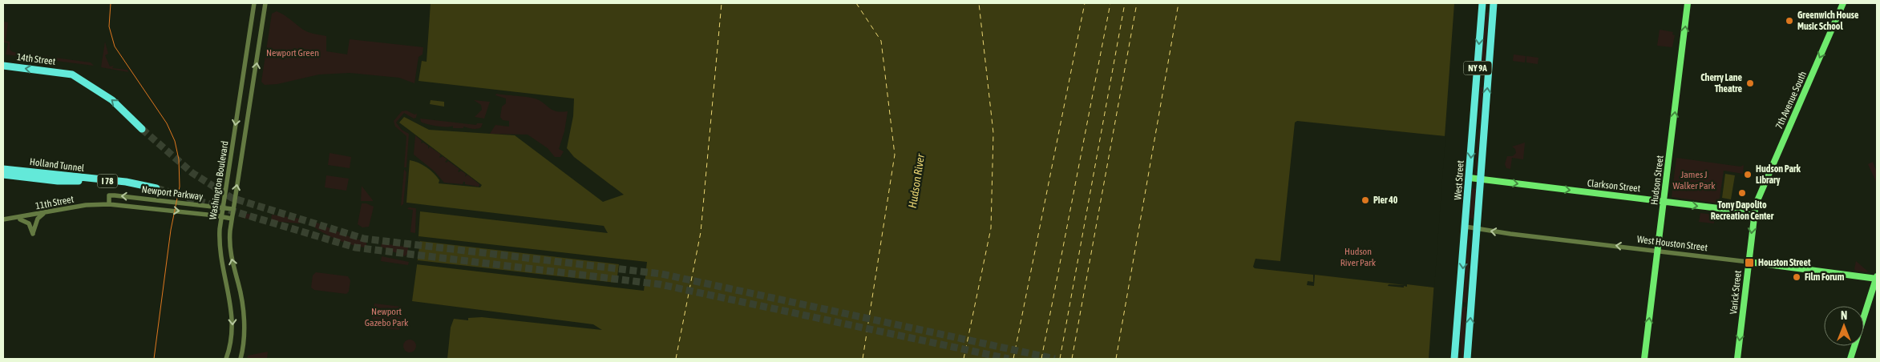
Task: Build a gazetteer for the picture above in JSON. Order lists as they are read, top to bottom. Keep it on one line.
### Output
{"streets":{"highway":["14th Street","NY 9A","Holland Tunnel","West Street","I 78"],"main road":["7th Avenue South","Hudson Street","Clarkson Street","West Houston Street","Varick Street"],"street":["Washington Boulevard","Newport Parkway","11th Street"]},"crossings":[["NY 9A","Clarkson Street"],["NY 9A","West Houston Street"],["7th Avenue South","Clarkson Street"],["7th Avenue South","Varick Street"],["Washington Boulevard","Newport Parkway"],["West Street","Clarkson Street"],["West Street","West Houston Street"],["Hudson Street","Clarkson Street"],["Hudson Street","West Houston Street"],["Clarkson Street","Varick Street"],["Newport Parkway","11th Street"],["West Houston Street","Varick Street"]],"one_way":["14th Street","7th Avenue South","Hudson Street","Clarkson Street","West Houston Street","Varick Street"],"water":["Hudson River"],"parks":["Newport Green","James J Walker Park","Hudson River Park","Newport Gazebo Park"],"places":{"other":["Greenwich House Music School","Cherry Lane Theatre","Hudson Park Library","Tony Dapolito Recreation Center","Pier 40","Film Forum"],"transit":["Houston Street"]},"north":"top"}
